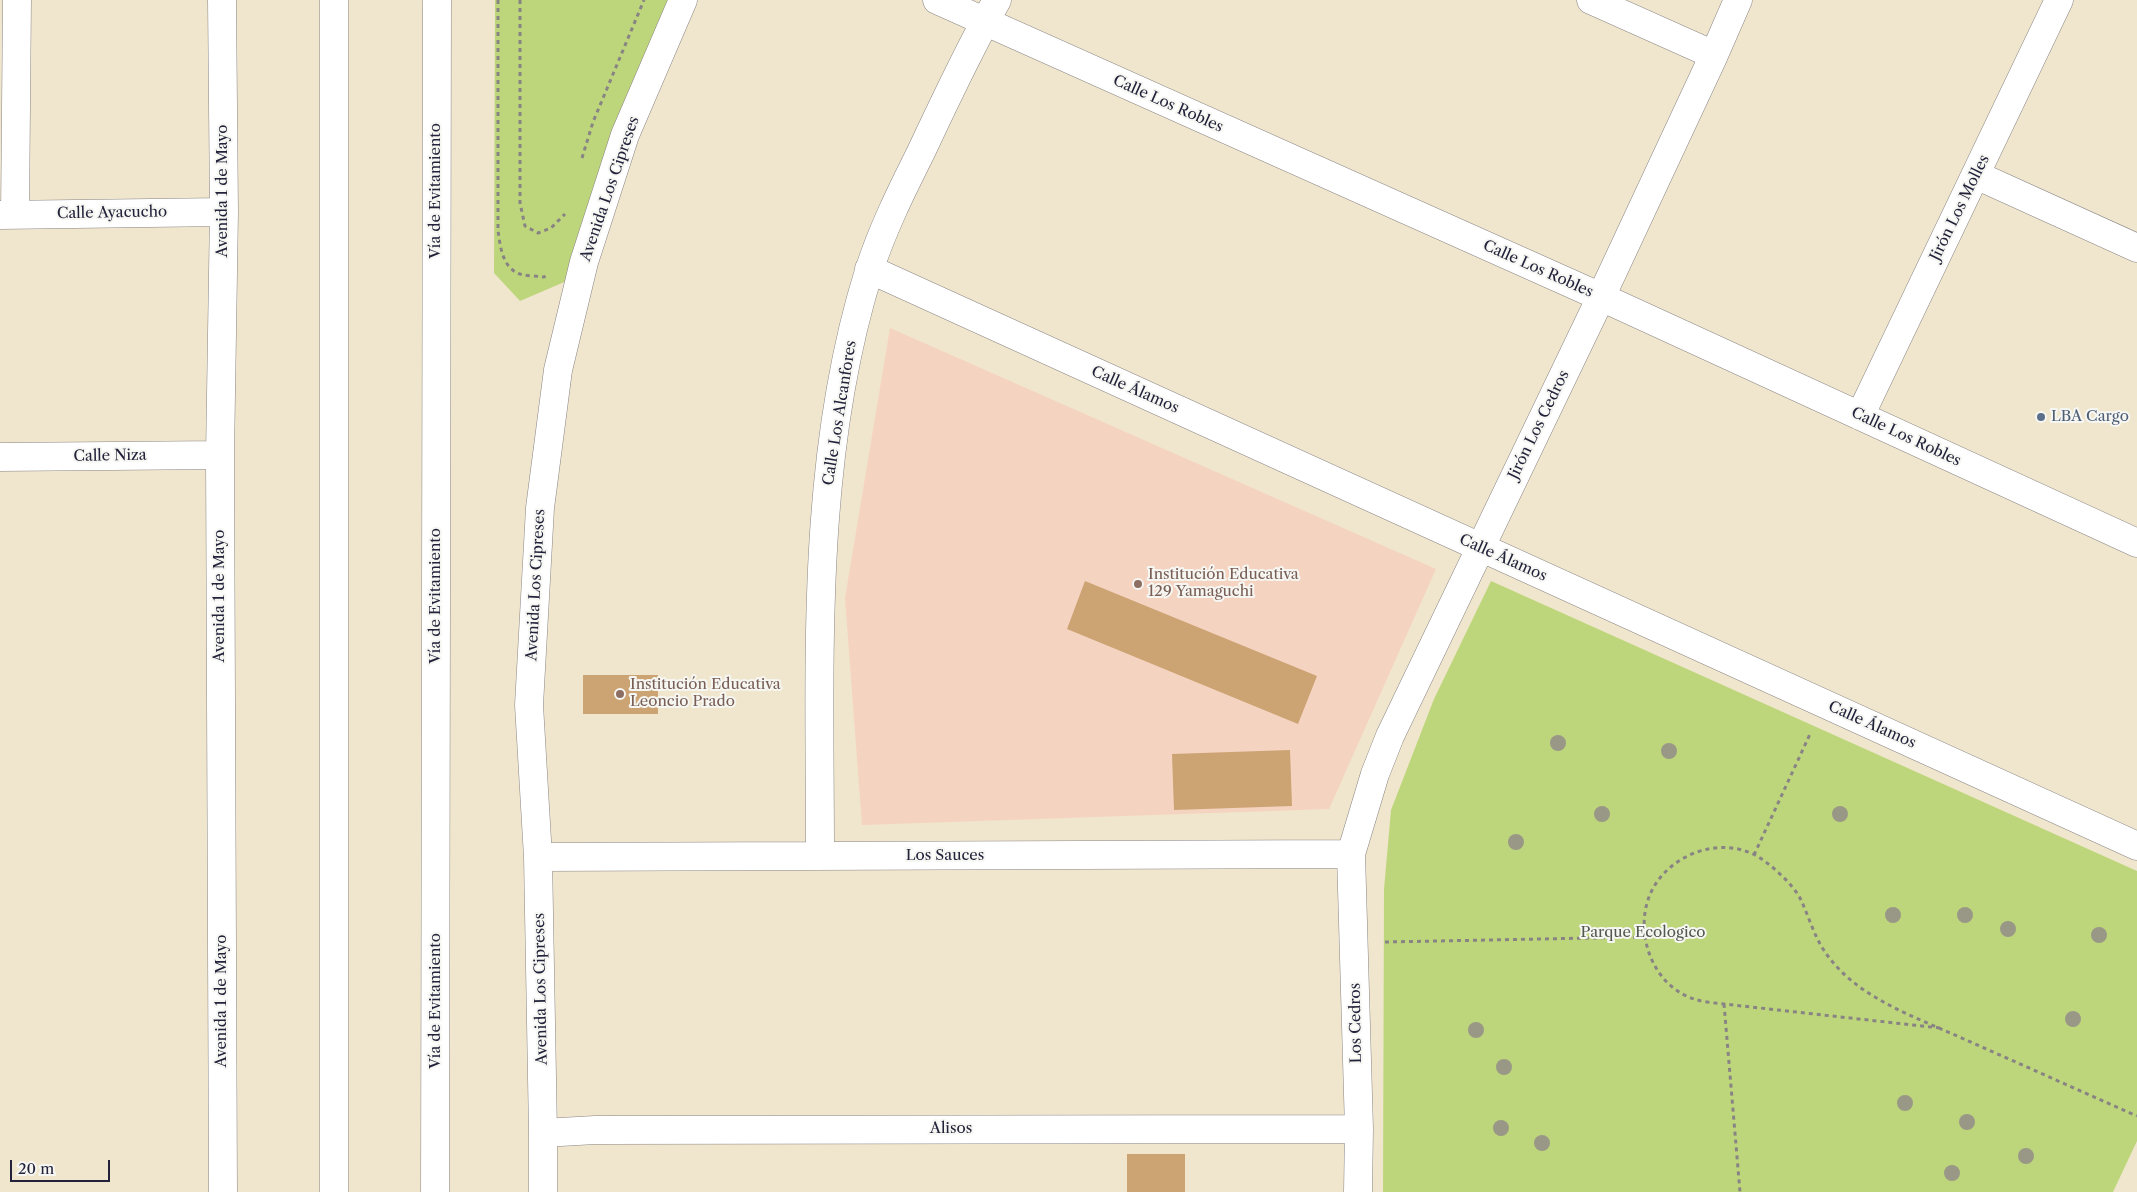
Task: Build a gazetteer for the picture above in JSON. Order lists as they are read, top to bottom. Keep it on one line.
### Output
{"streets":{"main road":["Calle Los Robles","Avenida Los Cipreses","Avenida 1 de Mayo","Vía de Evitamiento","Jirón Los Molles","Calle Ayacucho","Calle Álamos","Calle Los Alcanfores","Jirón Los Cedros","Calle Niza","Los Sauces","Los Cedros","Alisos"]},"crossings":[["Calle Los Robles","Jirón Los Molles"],["Calle Los Robles","Calle Los Alcanfores"],["Calle Los Robles","Jirón Los Cedros"],["Avenida Los Cipreses","Los Sauces"],["Avenida Los Cipreses","Alisos"],["Avenida 1 de Mayo","Calle Ayacucho"],["Avenida 1 de Mayo","Calle Niza"],["Calle Álamos","Calle Los Alcanfores"],["Calle Álamos","Jirón Los Cedros"],["Calle Los Alcanfores","Los Sauces"],["Jirón Los Cedros","Los Sauces"],["Jirón Los Cedros","Los Cedros"],["Los Sauces","Los Cedros"],["Los Cedros","Alisos"]],"parks":["Parque Ecologico"],"places":["LBA Cargo","Institución Educativa 129 Yamaguchi","Institución Educativa Leoncio Prado"],"scale_bar":"20 m"}
